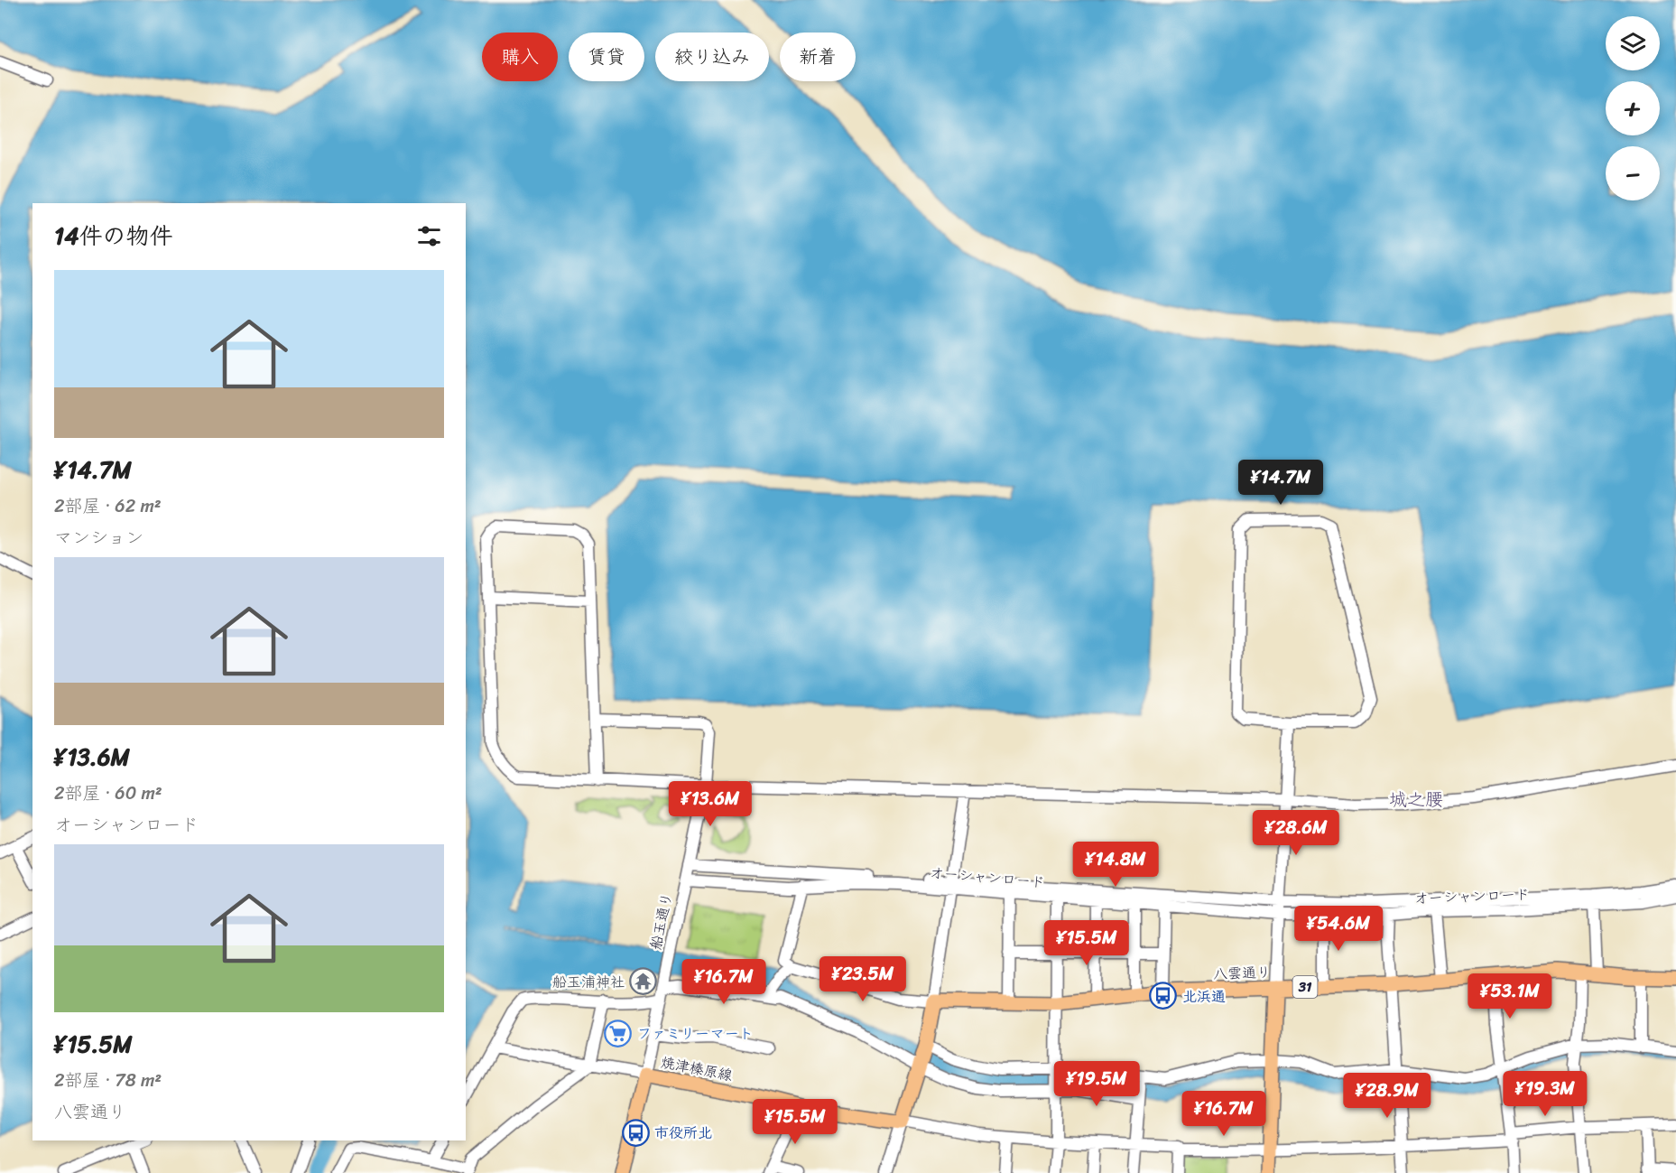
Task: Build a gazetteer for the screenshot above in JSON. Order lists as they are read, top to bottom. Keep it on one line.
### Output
{"streets":{"main road":["船玉通り","八雲通り","31","焼津榛原線"],"street":["オーシャンロード"]},"crossings":[["オーシャンロード","船玉通り"],["船玉通り","焼津榛原線"]],"districts":["城之腰"],"places":{"temple":["船玉浦神社"],"bus stop":["北浜通","市役所北"],"supermarket":["ファミリーマート"]},"page":{"map_buttons":["+","−"],"chip":["購入","賃貸","絞り込み","新着"],"heading":"14件の物件","list":[{"name":"¥14.7M","note":"2部屋 · 62 m² · マンション"},{"name":"¥13.6M","note":"2部屋 · 60 m² · オーシャンロード"},{"name":"¥15.5M","note":"2部屋 · 78 m² · 八雲通り"}],"price":["¥14.7M","¥13.6M","¥28.6M","¥14.8M","¥54.6M","¥15.5M","¥23.5M","¥16.7M","¥53.1M","¥19.5M","¥19.3M","¥28.9M","¥16.7M","¥15.5M"]}}
